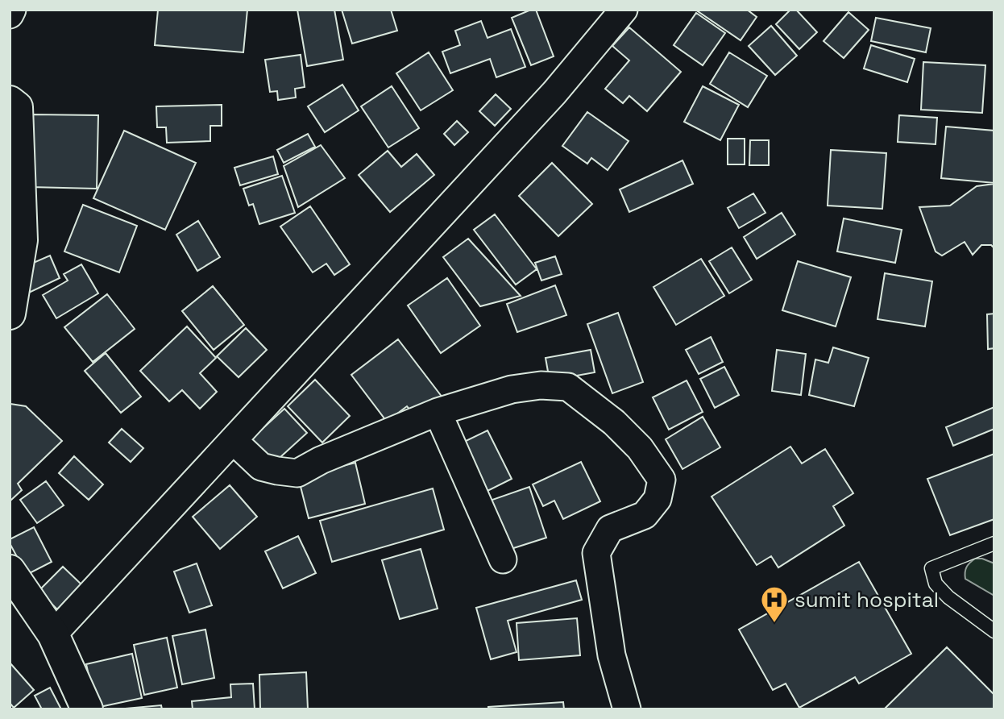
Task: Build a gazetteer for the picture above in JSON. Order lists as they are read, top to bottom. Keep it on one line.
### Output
{"places":{"hospital":["sumit hospital"]}}
